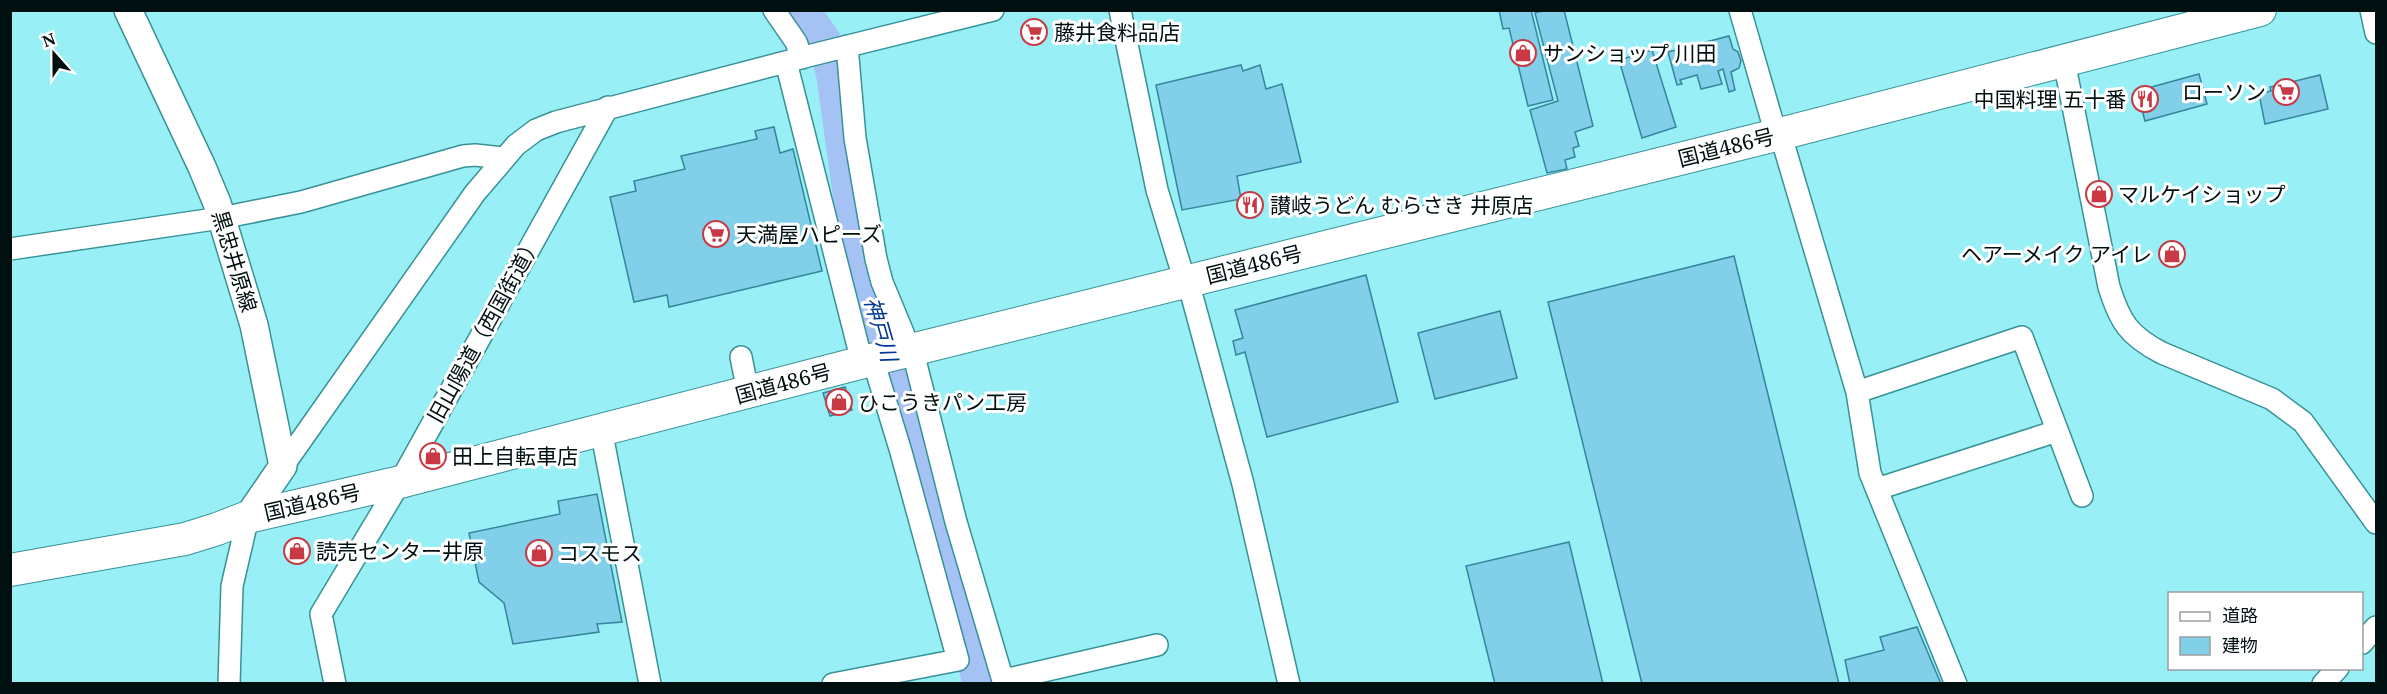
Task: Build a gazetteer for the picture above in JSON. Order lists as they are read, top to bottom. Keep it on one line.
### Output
{"streets":{"highway":["国道486号"],"main road":["黒忠井原線"],"street":["旧山陽道（西国街道）"]},"crossings":[["国道486号","旧山陽道（西国街道）"]],"water":["神戸川"],"places":{"supermarket":["藤井食料品店","ローソン","天満屋ハピーズ"],"shop":["サンショップ 川田","マルケイショップ","ヘアーメイク アイレ","ひこうきパン工房","田上自転車店","読売センター井原","コスモス"],"restaurant":["中国料理 五十番","讃岐うどん むらさき 井原店"]},"legend":["道路","建物"],"north":"top"}
